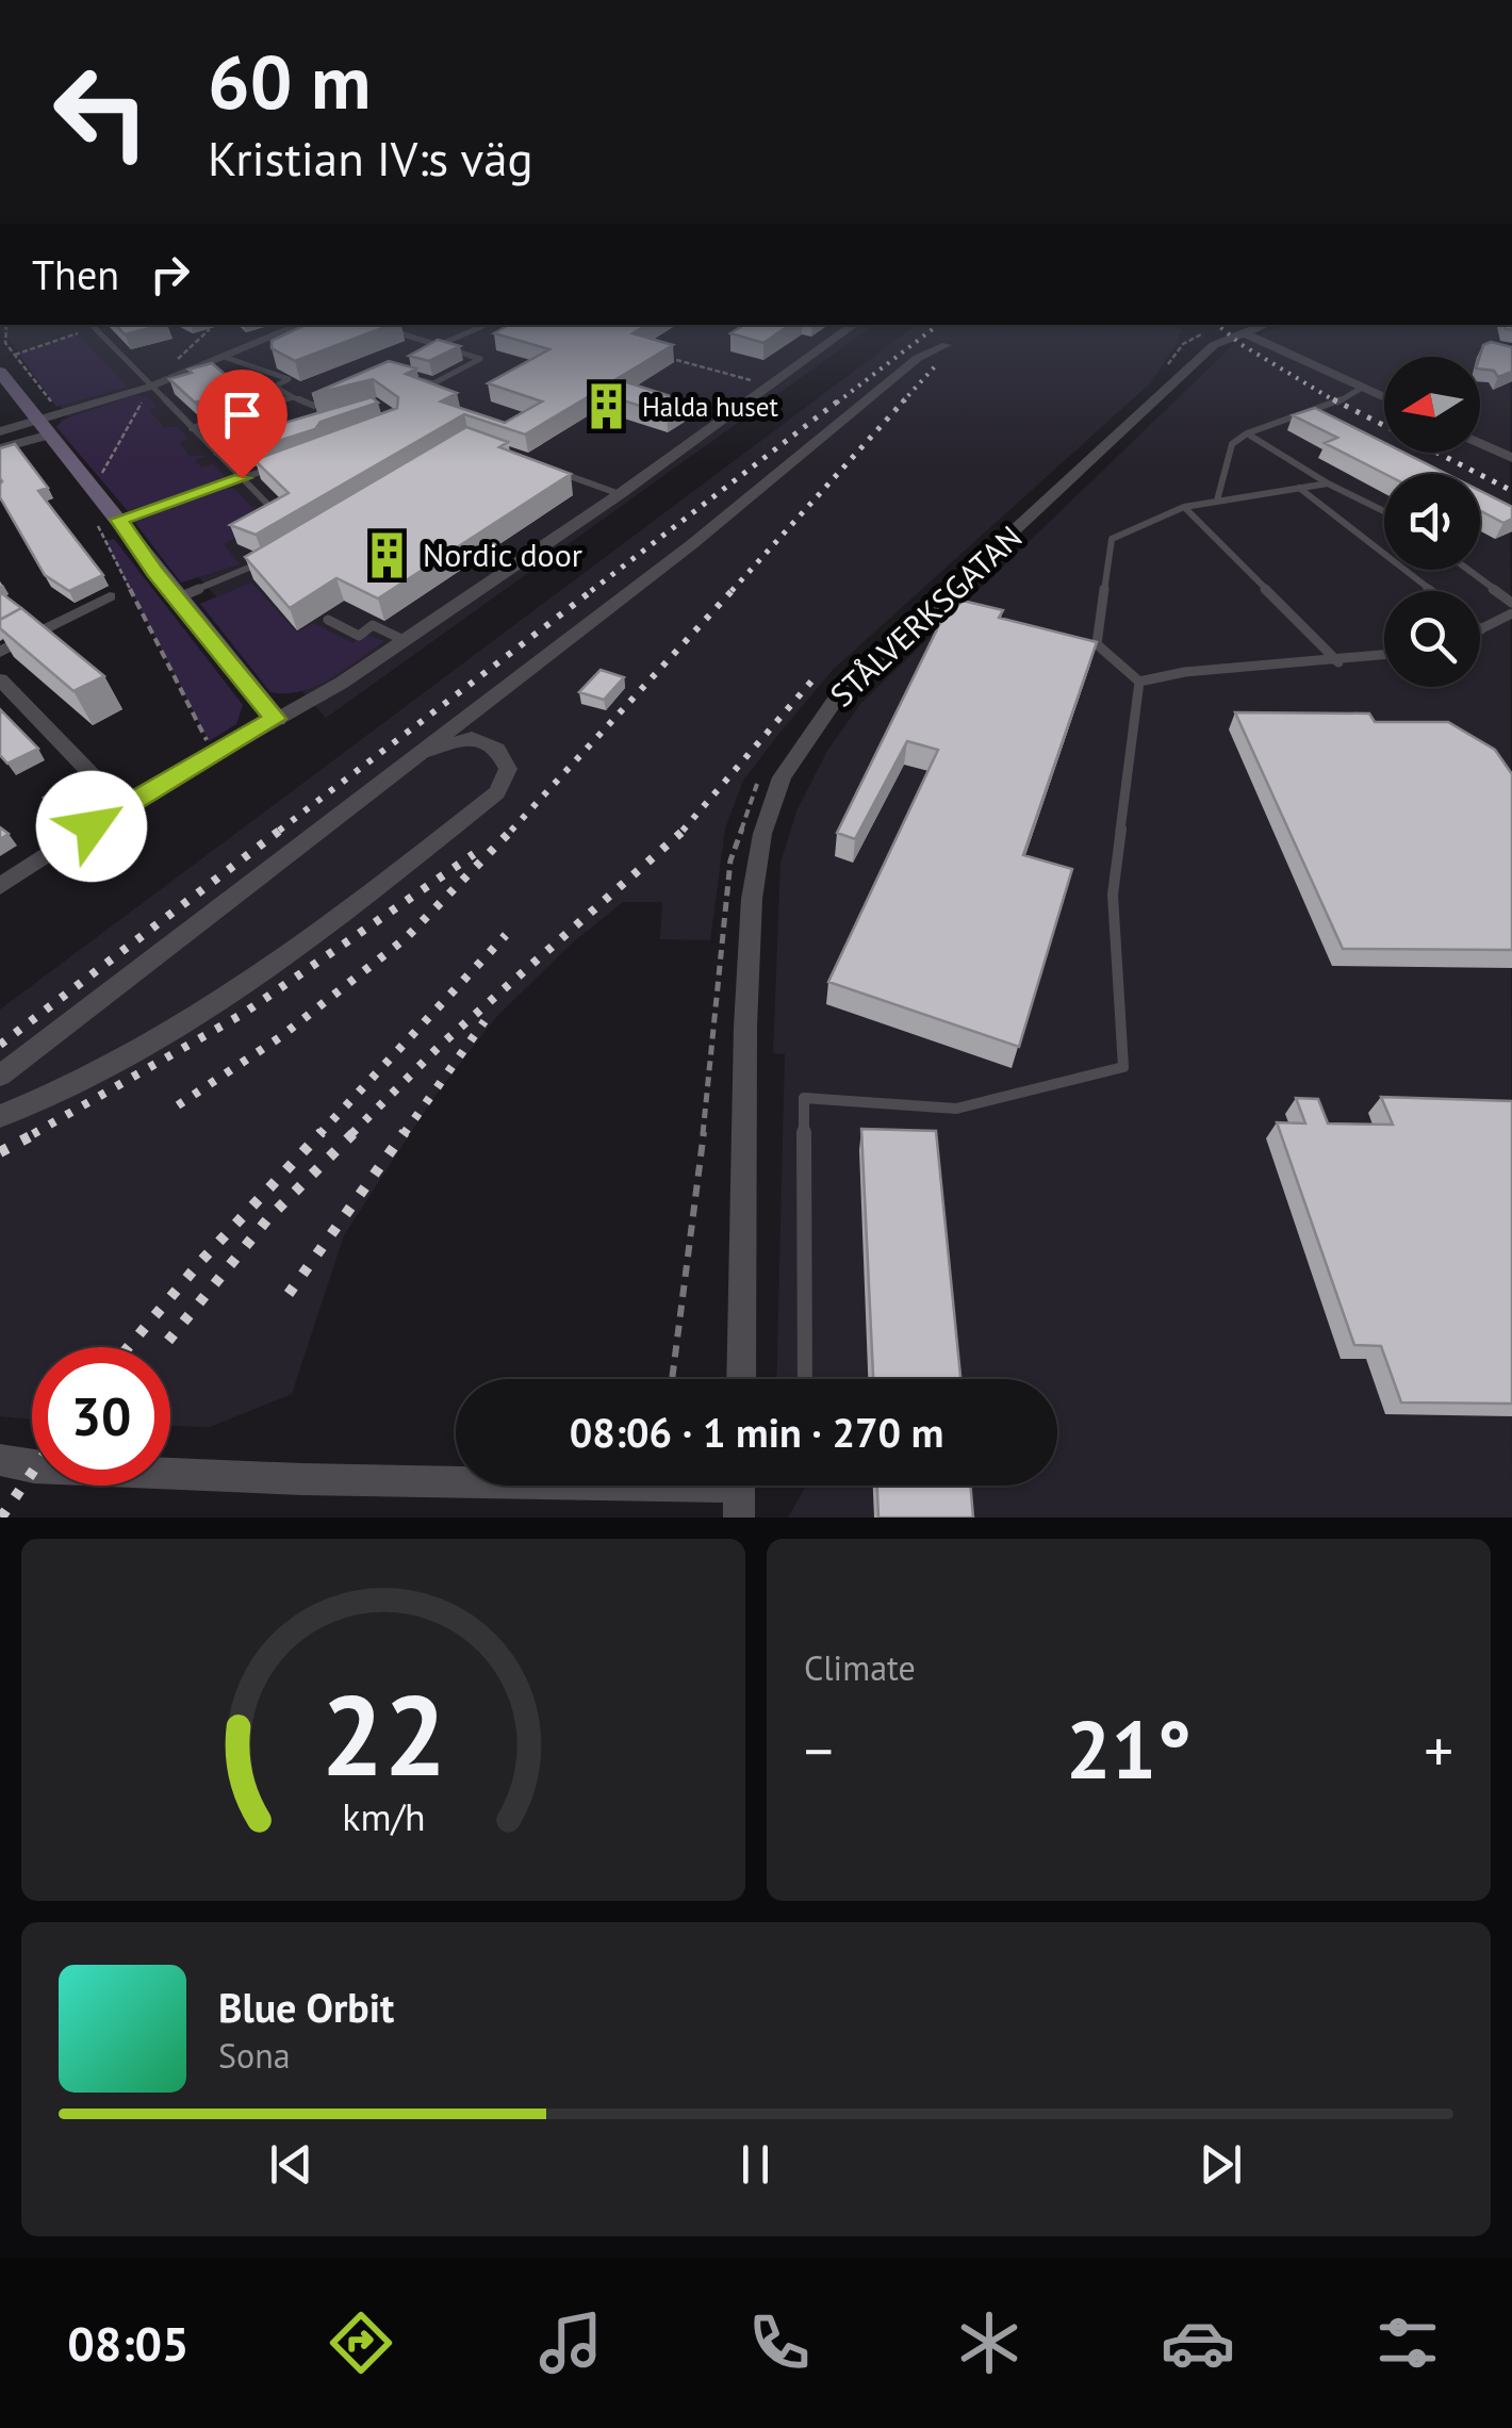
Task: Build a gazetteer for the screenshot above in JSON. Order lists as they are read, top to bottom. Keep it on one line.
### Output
{"streets":{"street":["STÅLVERKSGATAN"]},"places":{"building":["Halda huset","Nordic door"]},"north":"left","page":{"turn":["60 m","Kristian IV:s väg"],"then":"Then","limit":"30","trip":"08:06 · 1 min · 270 m","tile":"Climate","heat":["−","21°","+"],"song":["Blue Orbit","Sona"],"tabs":"08:05","gauge":["22","km/h"]}}
